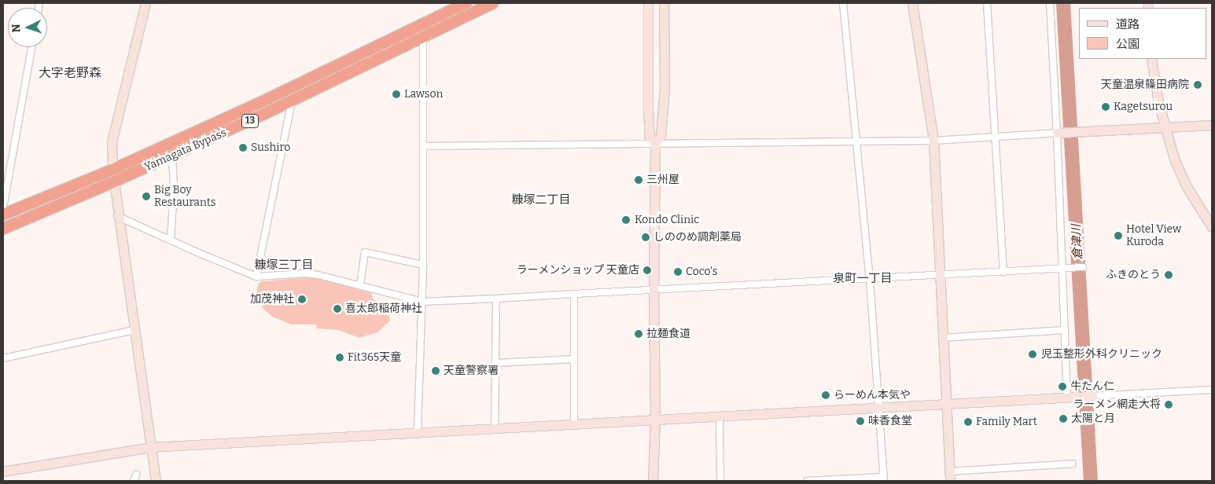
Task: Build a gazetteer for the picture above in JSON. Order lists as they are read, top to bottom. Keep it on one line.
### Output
{"streets":{"highway":["13","Yamagata Bypass"]},"districts":["大字老野森","糠塚二丁目","糠塚三丁目","泉町一丁目"],"water":["倉津川"],"places":["天童温泉篠田病院","Lawson","Kagetsurou","Sushiro","三州屋","Big Boy Restaurants","Kondo Clinic","Hotel View Kuroda","しののめ調剤薬局","ラーメンショップ 天童店","Coco's","ふきのとう","加茂神社","喜太郎稲荷神社","拉麺食道","児玉整形外科クリニック","Fit365天童","天童警察署","牛たん仁","らーめん本気や","ラーメン網走大将","太陽と月","味香食堂","Family Mart"],"legend":["道路","公園"],"north":"left"}
